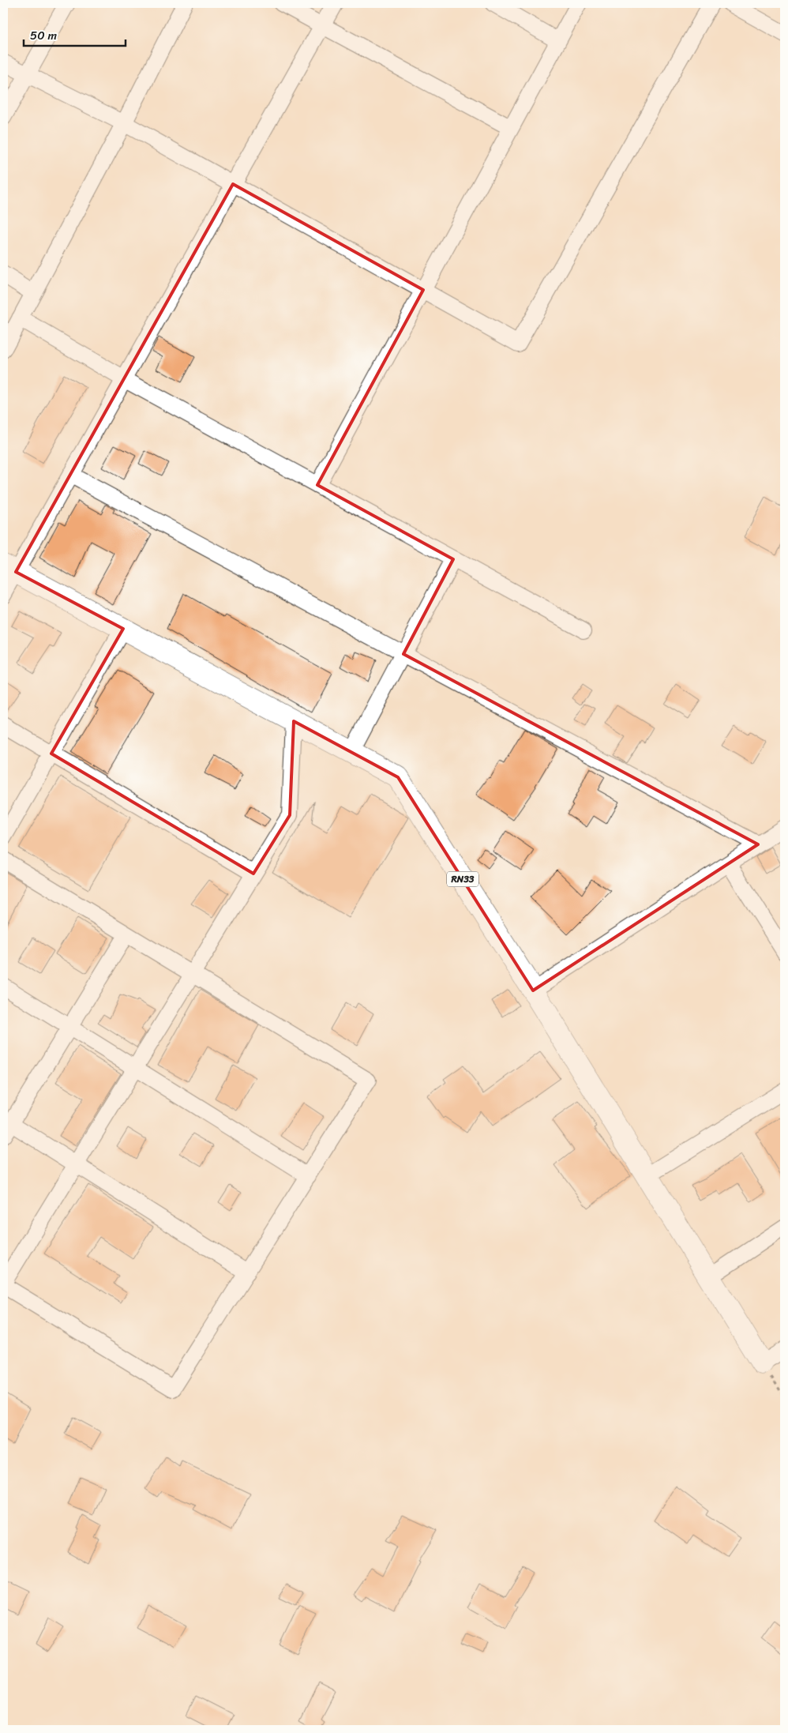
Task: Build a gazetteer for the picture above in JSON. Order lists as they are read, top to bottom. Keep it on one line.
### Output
{"streets":{"main road":["RN33"]},"scale_bar":"50 m"}
